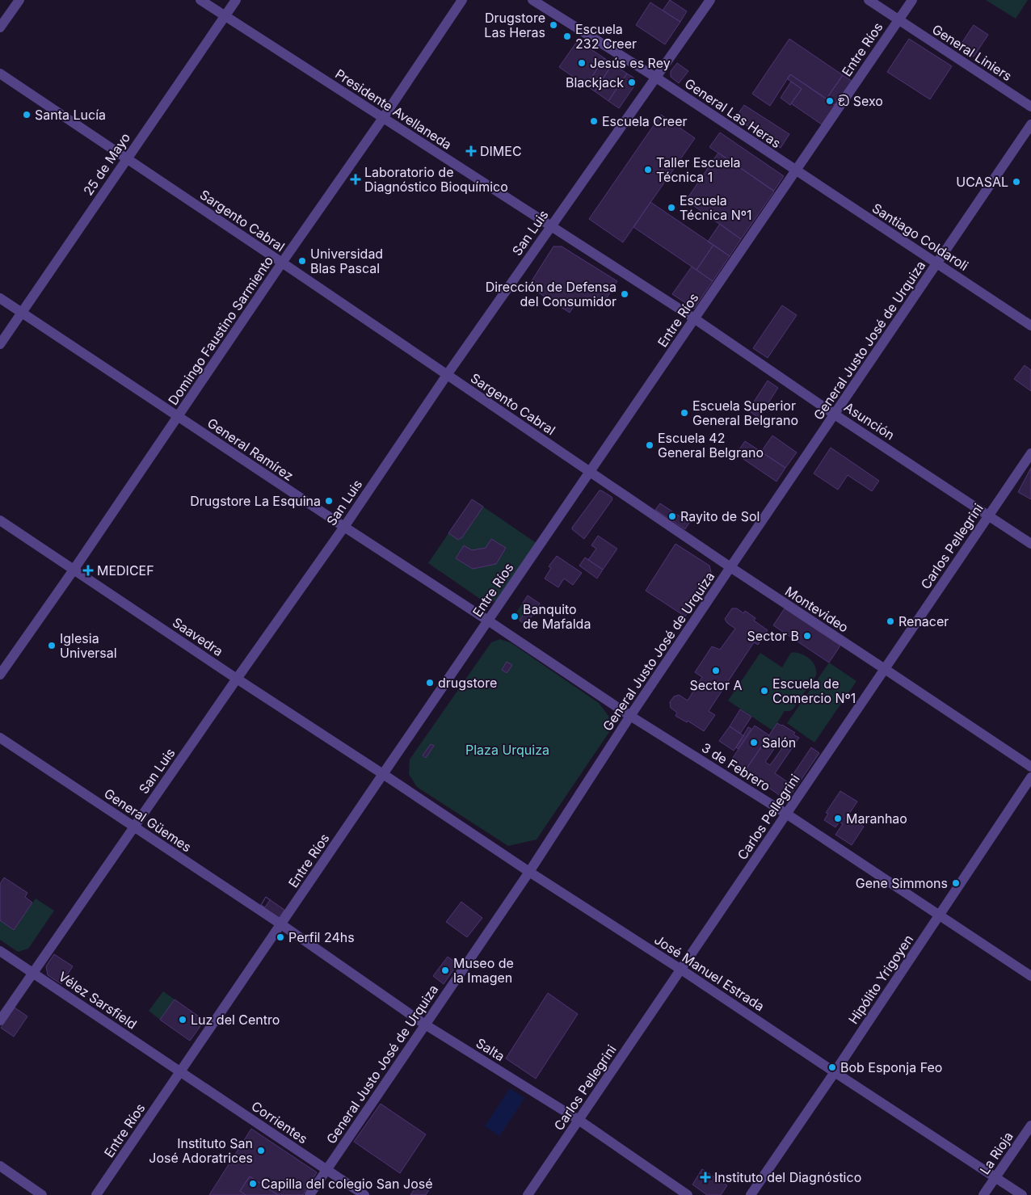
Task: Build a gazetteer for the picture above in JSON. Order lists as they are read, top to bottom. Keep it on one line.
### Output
{"streets":{"street":["Entre Ríos","General Liniers","Presidente Avellaneda","General Las Heras","25 de Mayo","Sargento Cabral","San Luis","Santiago Coldaroli","Domingo Faustino Sarmiento","General Justo José de Urquiza","Asunción","General Ramírez","Carlos Pellegrini","Montevideo","Saavedra","3 de Febrero","General Güemes","José Manuel Estrada","Hipólito Yrigoyen","Vélez Sarsfield","Salta","Corrientes","La Rioja"]},"crossings":[["Entre Ríos","General Liniers"],["Entre Ríos","Presidente Avellaneda"],["Entre Ríos","General Las Heras"],["Entre Ríos","Sargento Cabral"],["Entre Ríos","Santiago Coldaroli"],["Entre Ríos","Asunción"],["Entre Ríos","General Ramírez"],["Entre Ríos","Montevideo"],["Entre Ríos","Saavedra"],["Entre Ríos","3 de Febrero"],["Entre Ríos","General Güemes"],["Entre Ríos","José Manuel Estrada"],["Entre Ríos","Vélez Sarsfield"],["Entre Ríos","Salta"],["Entre Ríos","Corrientes"],["Presidente Avellaneda","25 de Mayo"],["Presidente Avellaneda","San Luis"],["Presidente Avellaneda","Domingo Faustino Sarmiento"],["Presidente Avellaneda","Asunción"],["General Las Heras","San Luis"],["General Las Heras","Santiago Coldaroli"],["25 de Mayo","Sargento Cabral"],["25 de Mayo","General Ramírez"],["Sargento Cabral","San Luis"],["Sargento Cabral","Domingo Faustino Sarmiento"],["Sargento Cabral","Montevideo"],["San Luis","General Ramírez"],["San Luis","Saavedra"],["San Luis","General Güemes"],["San Luis","Vélez Sarsfield"],["Santiago Coldaroli","General Justo José de Urquiza"],["Domingo Faustino Sarmiento","General Ramírez"],["Domingo Faustino Sarmiento","Saavedra"],["General Justo José de Urquiza","Asunción"],["General Justo José de Urquiza","Montevideo"],["General Justo José de Urquiza","3 de Febrero"],["General Justo José de Urquiza","José Manuel Estrada"],["General Justo José de Urquiza","Salta"],["General Justo José de Urquiza","Corrientes"],["Asunción","Carlos Pellegrini"],["General Ramírez","3 de Febrero"],["Carlos Pellegrini","Montevideo"],["Carlos Pellegrini","3 de Febrero"],["Carlos Pellegrini","José Manuel Estrada"],["Carlos Pellegrini","Salta"],["Saavedra","José Manuel Estrada"],["3 de Febrero","Hipólito Yrigoyen"],["General Güemes","Salta"],["José Manuel Estrada","Hipólito Yrigoyen"],["José Manuel Estrada","La Rioja"],["Vélez Sarsfield","Corrientes"]],"parks":["Plaza Urquiza"],"places":{"other":["Drugstore Las Heras","Escuela 232 Creer","Jesús es Rey","Blackjack","ඞ Sexo","Santa Lucía","Escuela Creer","Taller Escuela Técnica 1","UCASAL","Escuela Técnica Nº1","Universidad Blas Pascal","Dirección de Defensa del Consumidor","Escuela Superior General Belgrano","Escuela 42 General Belgrano","Drugstore La Esquina","Rayito de Sol","Banquito de Mafalda","Renacer","Sector B","Iglesia Universal","Sector A","drugstore","Escuela de Comercio Nº1","Salón","Maranhao","Gene Simmons","Perfil 24hs","Museo de la Imagen","Luz del Centro","Bob Esponja Feo","Instituto San José Adoratrices","Capilla del colegio San José"],"health":["DIMEC","Laboratorio de Diagnóstico Bioquímico","MEDICEF","Instituto del Diagnóstico"]}}
